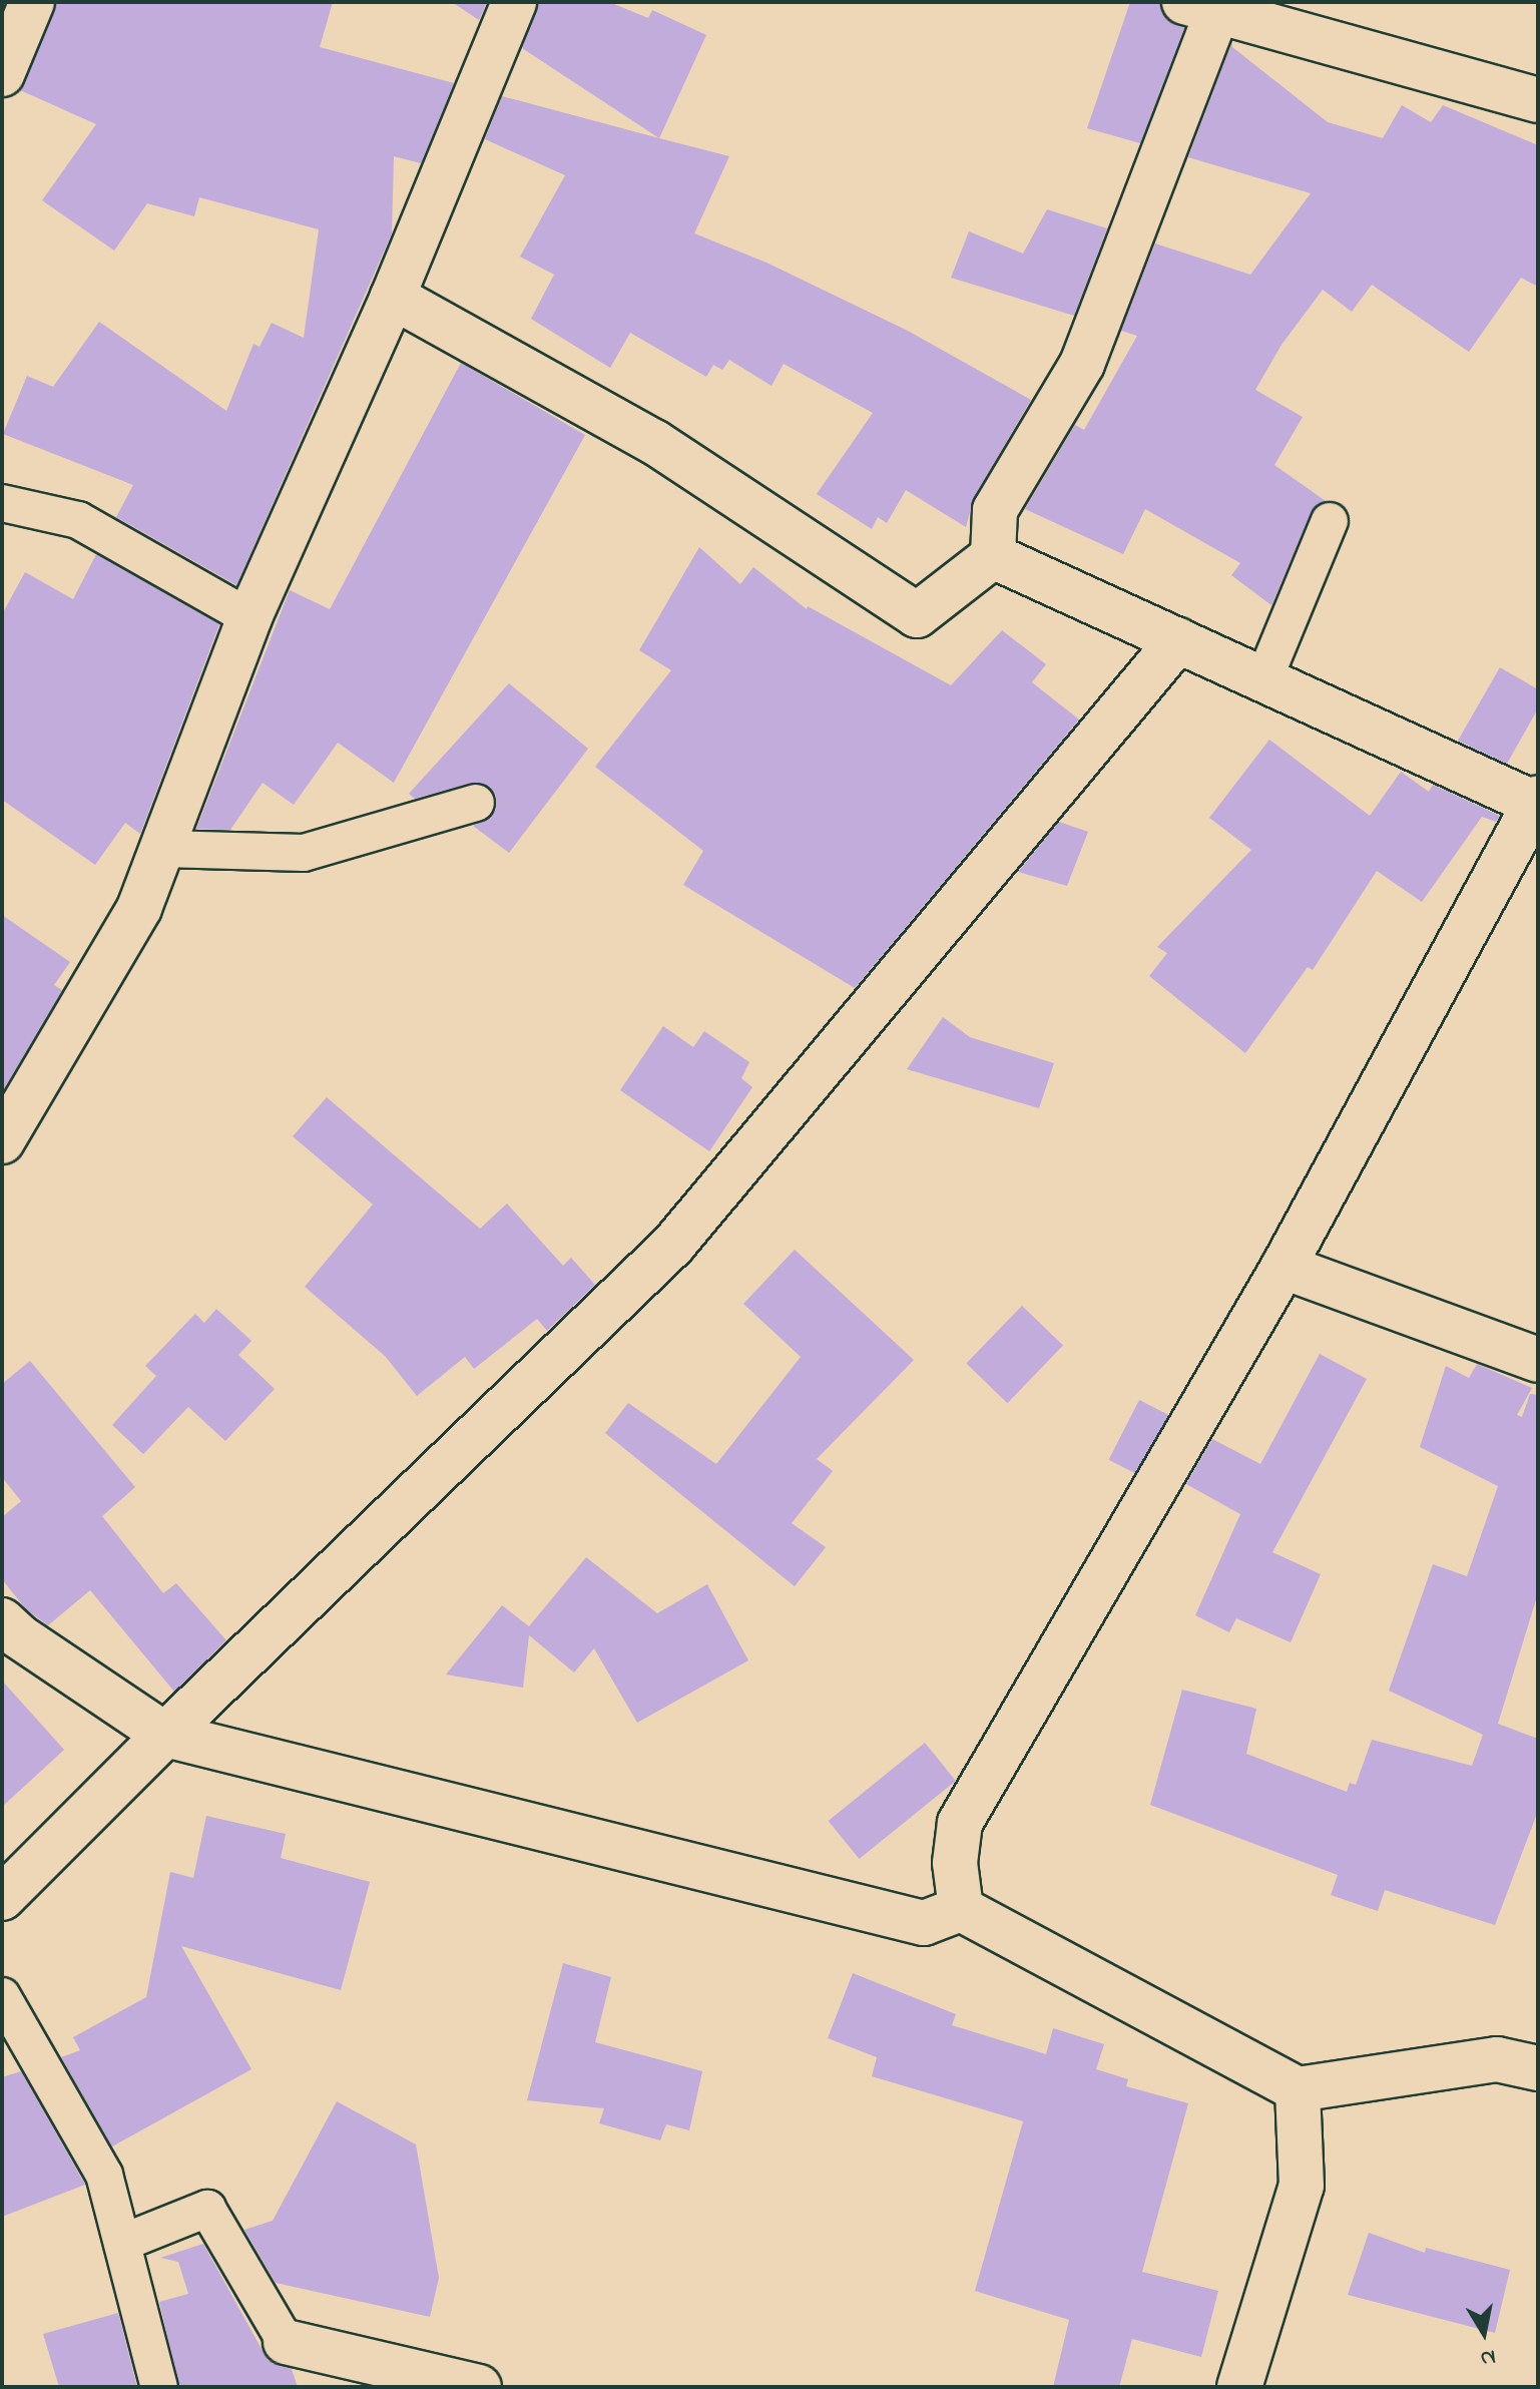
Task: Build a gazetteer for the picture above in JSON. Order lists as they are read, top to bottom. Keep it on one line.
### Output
{"north":"bottom"}
